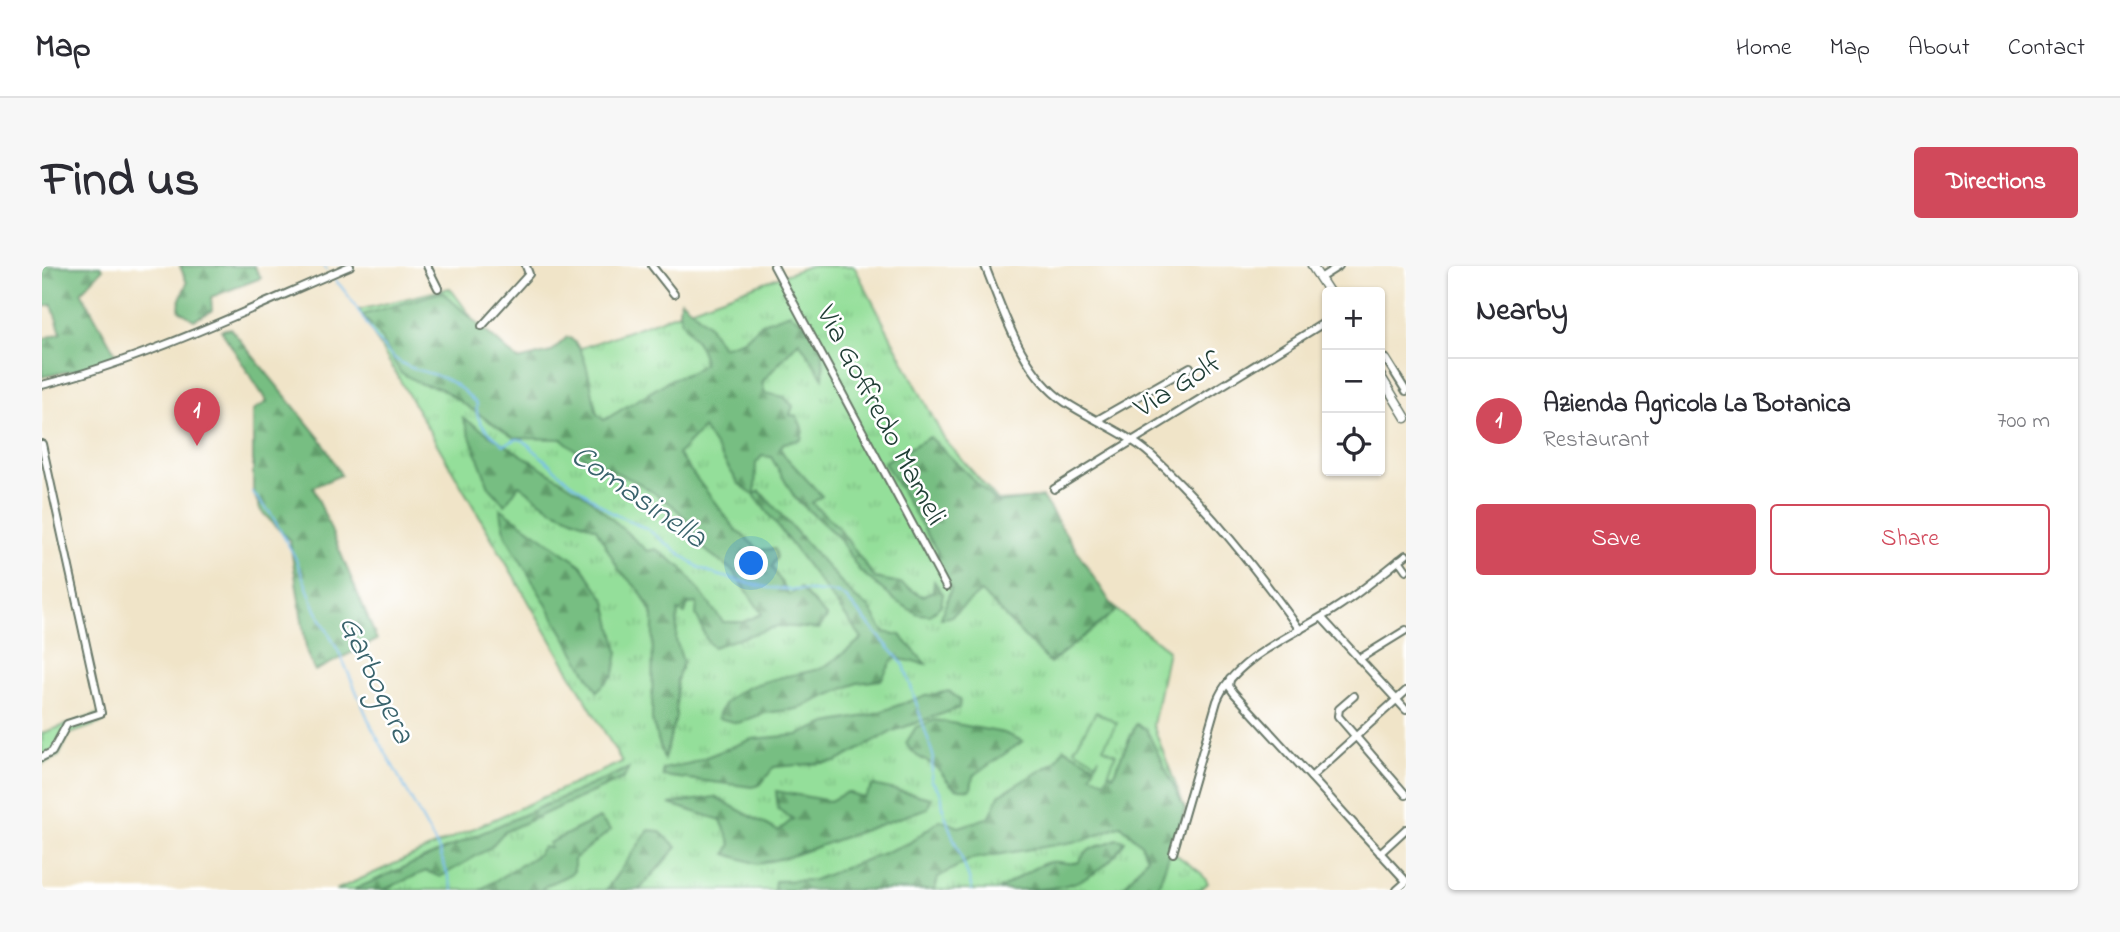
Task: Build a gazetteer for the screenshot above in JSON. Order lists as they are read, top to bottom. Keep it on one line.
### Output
{"streets":{"street":["Via Golf","Via Goffredo Mameli"]},"water":["Comasinella","Garbogera"],"page":{"header":"Map","nav":["Home","Map","About","Contact"],"title":"Find us","buttons":["Directions",["Save","Share"]],"heading":"Nearby","map_buttons":["+","−"],"list":[{"mark":"1","name":"Azienda Agricola La Botanica","note":"Restaurant","value":"700 m"}],"pins":"1"}}
